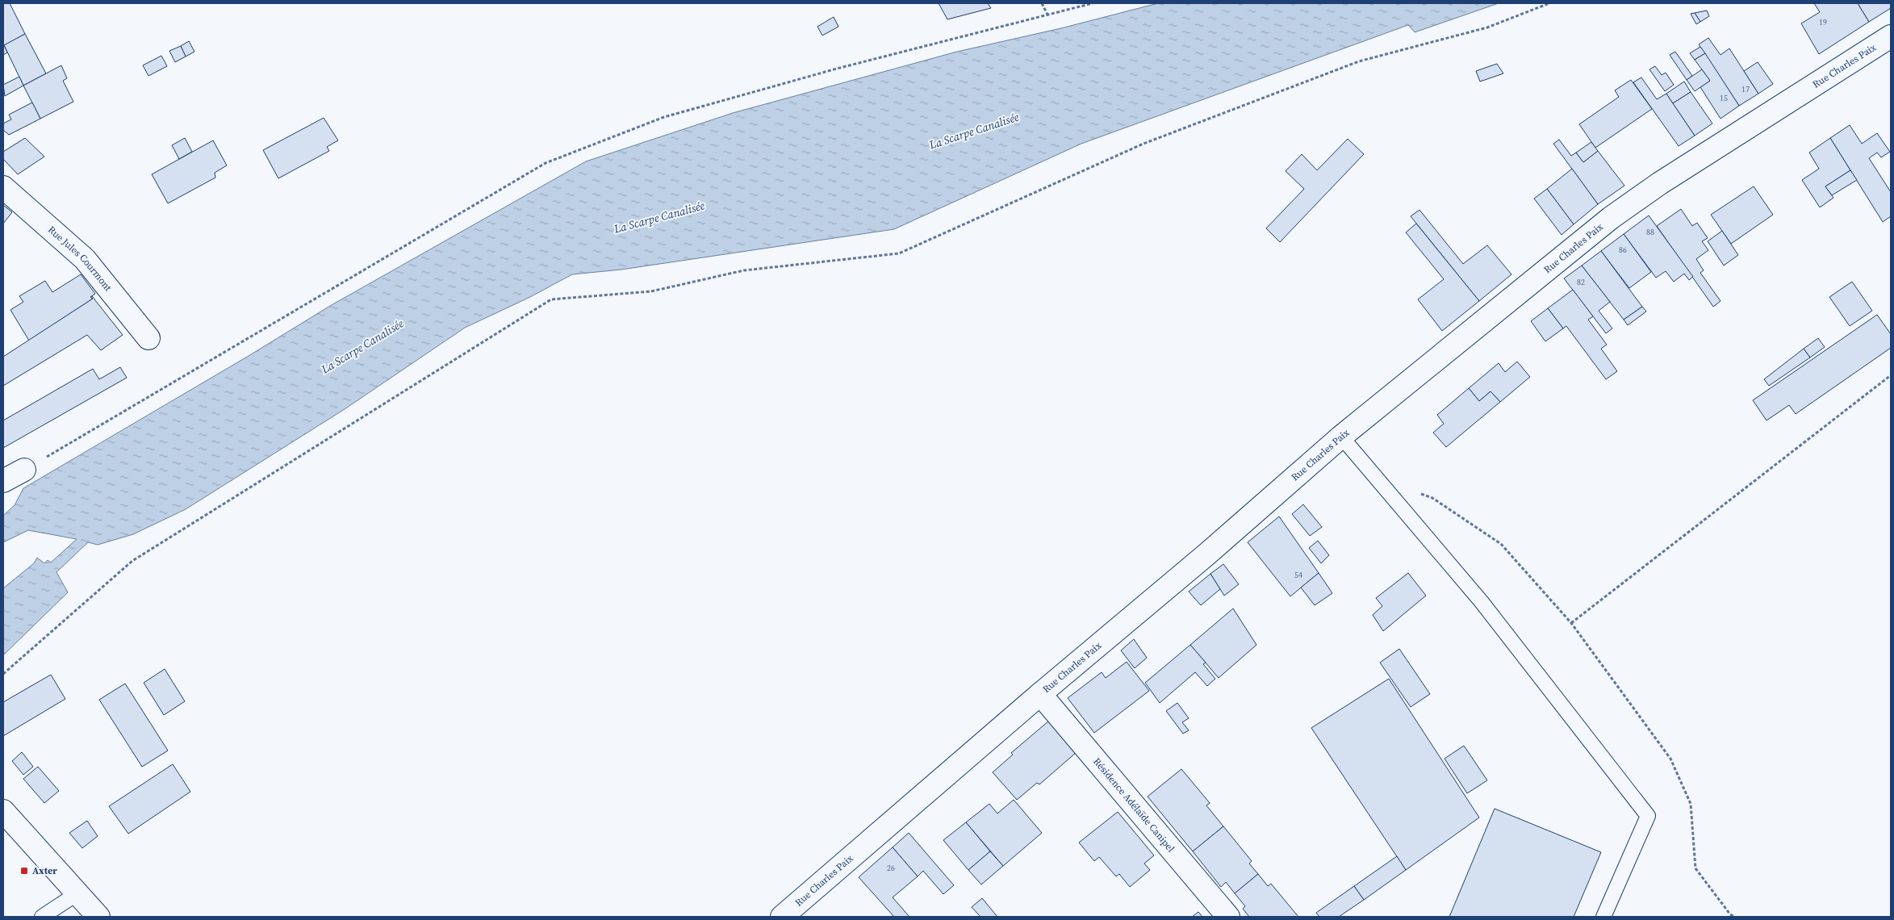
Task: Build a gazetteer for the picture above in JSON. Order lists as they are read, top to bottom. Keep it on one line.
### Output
{"streets":{"street":["Rue Charles Paix","Rue Jules Courmont","Résidence Adélaïde Canipel"]},"crossings":[["Rue Charles Paix","Résidence Adélaïde Canipel"]],"water":["La Scarpe Canalisée"],"places":{"transit":["Axter"]},"house_numbers":["19","17","15","88","86","82","54","26"]}
